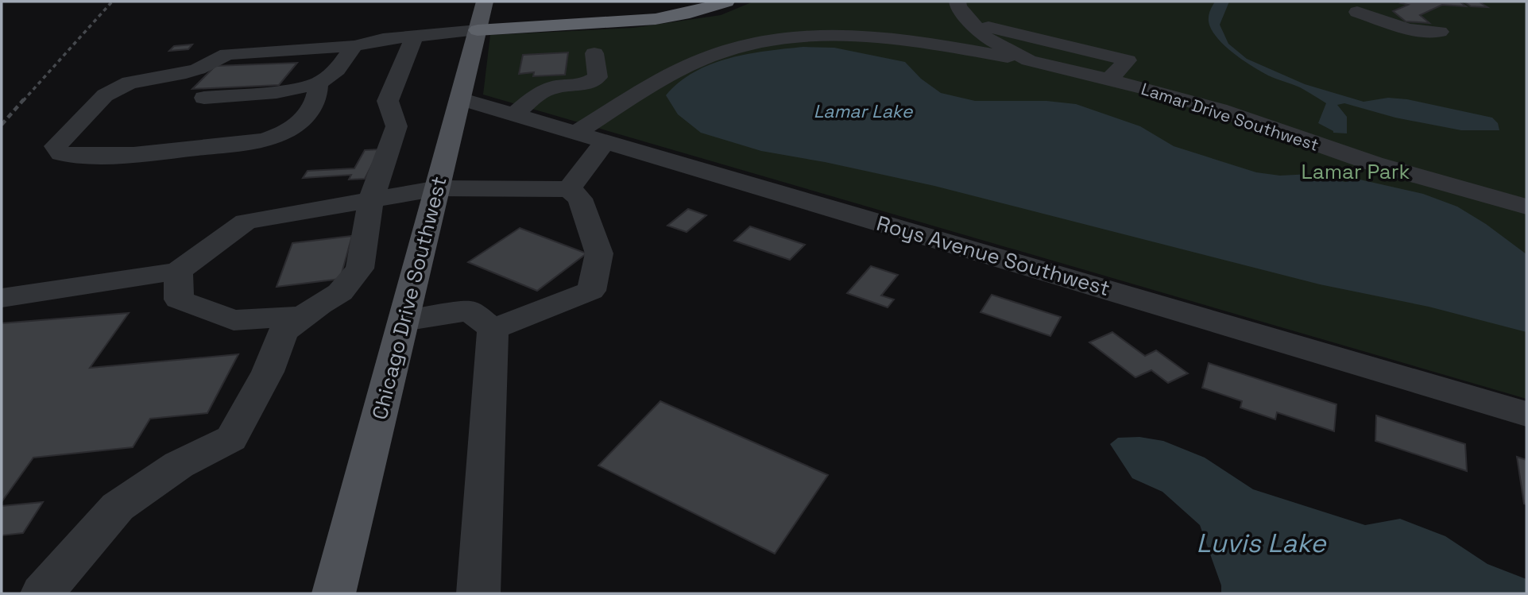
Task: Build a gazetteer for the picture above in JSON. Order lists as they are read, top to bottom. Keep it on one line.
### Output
{"streets":{"main road":["Chicago Drive Southwest"],"street":["Lamar Drive Southwest","Roys Avenue Southwest"]},"crossings":[["Lamar Drive Southwest","Roys Avenue Southwest"],["Roys Avenue Southwest","Chicago Drive Southwest"]],"water":["Lamar Lake","Luvis Lake"],"parks":["Lamar Park"]}
